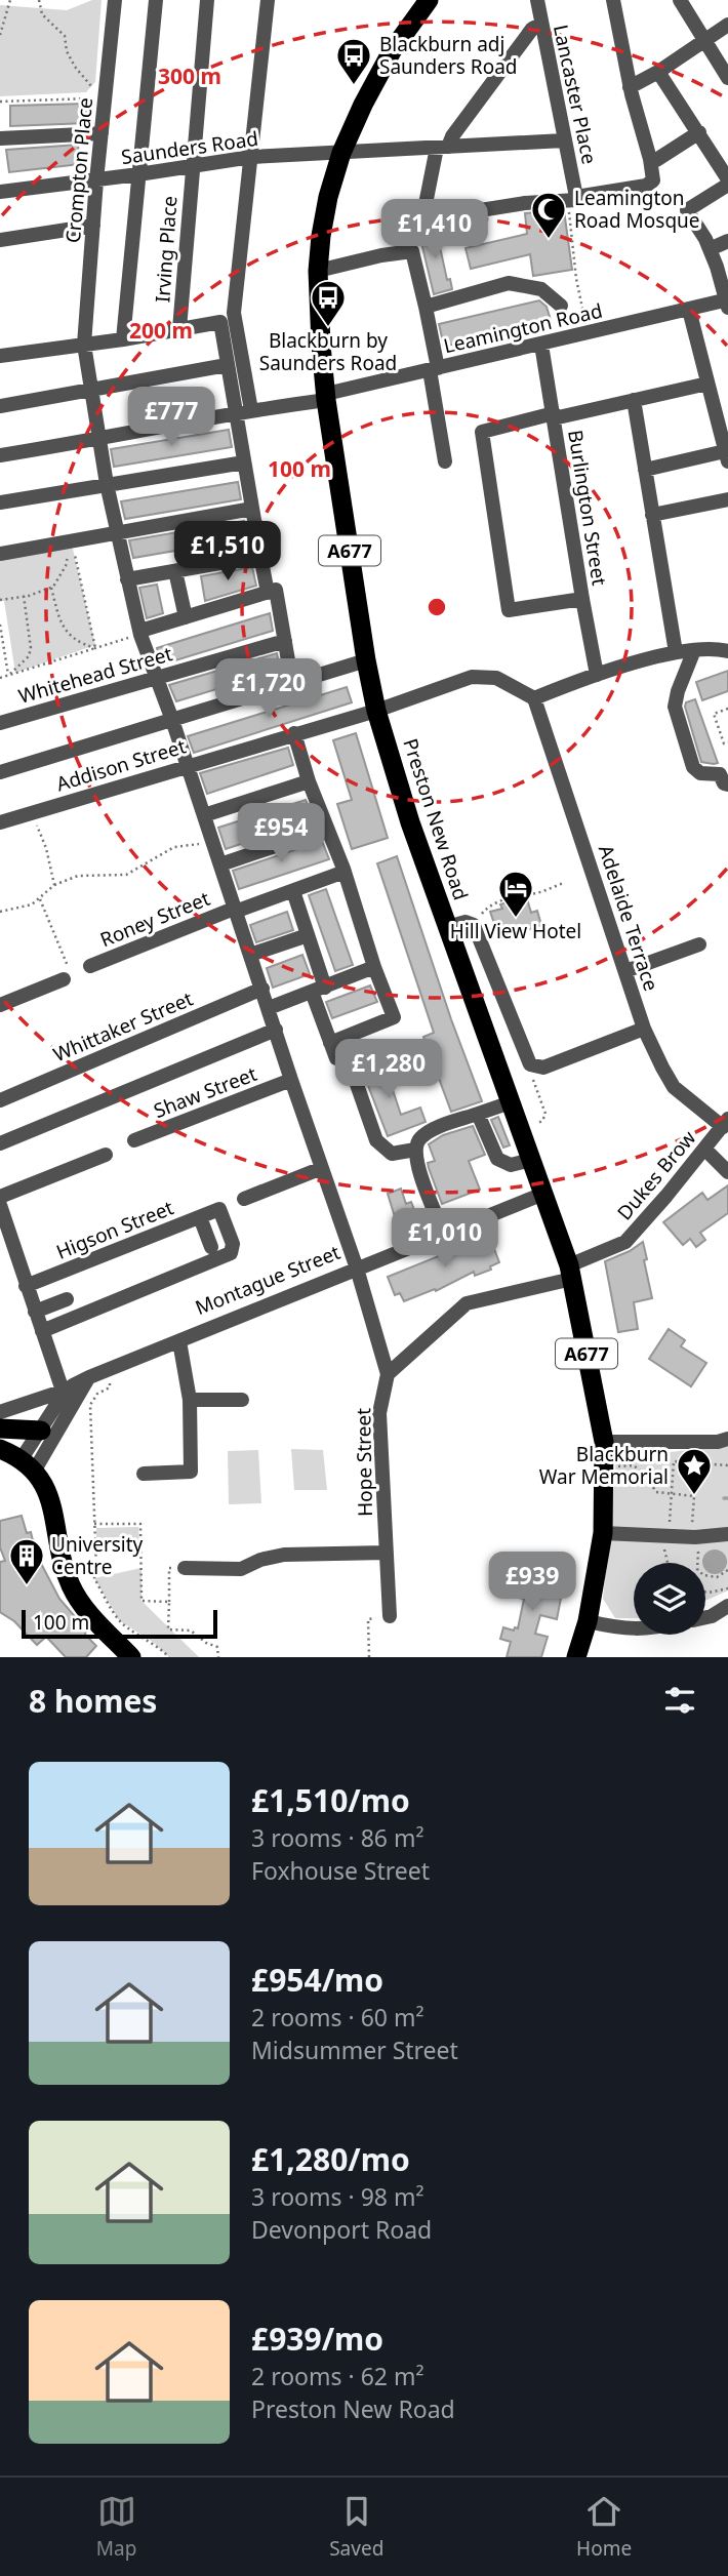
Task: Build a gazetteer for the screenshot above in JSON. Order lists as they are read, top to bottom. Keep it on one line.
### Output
{"streets":{"highway":["A677","Preston New Road"],"street":["Lancaster Place","Saunders Road","Crompton Place","Irving Place","Leamington Road","Burlington Street","Whitehead Street","Addison Street","Adelaide Terrace","Roney Street","Whittaker Street","Shaw Street","Dukes Brow","Higson Street","Montague Street","Hope Street"]},"crossings":[["Lancaster Place","Saunders Road"],["Saunders Road","Crompton Place"],["Saunders Road","Irving Place"],["Saunders Road","Preston New Road"],["Crompton Place","Leamington Road"],["Crompton Place","Whitehead Street"],["Crompton Place","Addison Street"],["Crompton Place","Hope Street"],["Leamington Road","Burlington Street"],["Leamington Road","Preston New Road"],["Addison Street","Preston New Road"],["Preston New Road","Dukes Brow"],["Preston New Road","Montague Street"],["Adelaide Terrace","Dukes Brow"],["Roney Street","Hope Street"],["Whittaker Street","Hope Street"],["Shaw Street","Hope Street"],["Dukes Brow","Hope Street"],["Montague Street","Hope Street"]],"places":{"bus stop":["Blackburn adj Saunders Road","Blackburn by Saunders Road"],"mosque":["Leamington Road Mosque"],"hotel":["Hill View Hotel"],"place":["Blackburn War Memorial"],"building":["University Centre"]},"scale_bar":"100 m","page":{"price":["£1,410","£777","£1,510","£1,720","£954","£1,280","£1,010","£939"],"scale":"100 m","heading":"8 homes","list":[{"name":"£1,510/mo","note":"3 rooms · 86 m² · Foxhouse Street"},{"name":"£954/mo","note":"2 rooms · 60 m² · Midsummer Street"},{"name":"£1,280/mo","note":"3 rooms · 98 m² · Devonport Road"},{"name":"£939/mo","note":"2 rooms · 62 m² · Preston New Road"}],"tabs":["Map","Saved","Home"]},"rings":["300 m","200 m","100 m"]}
